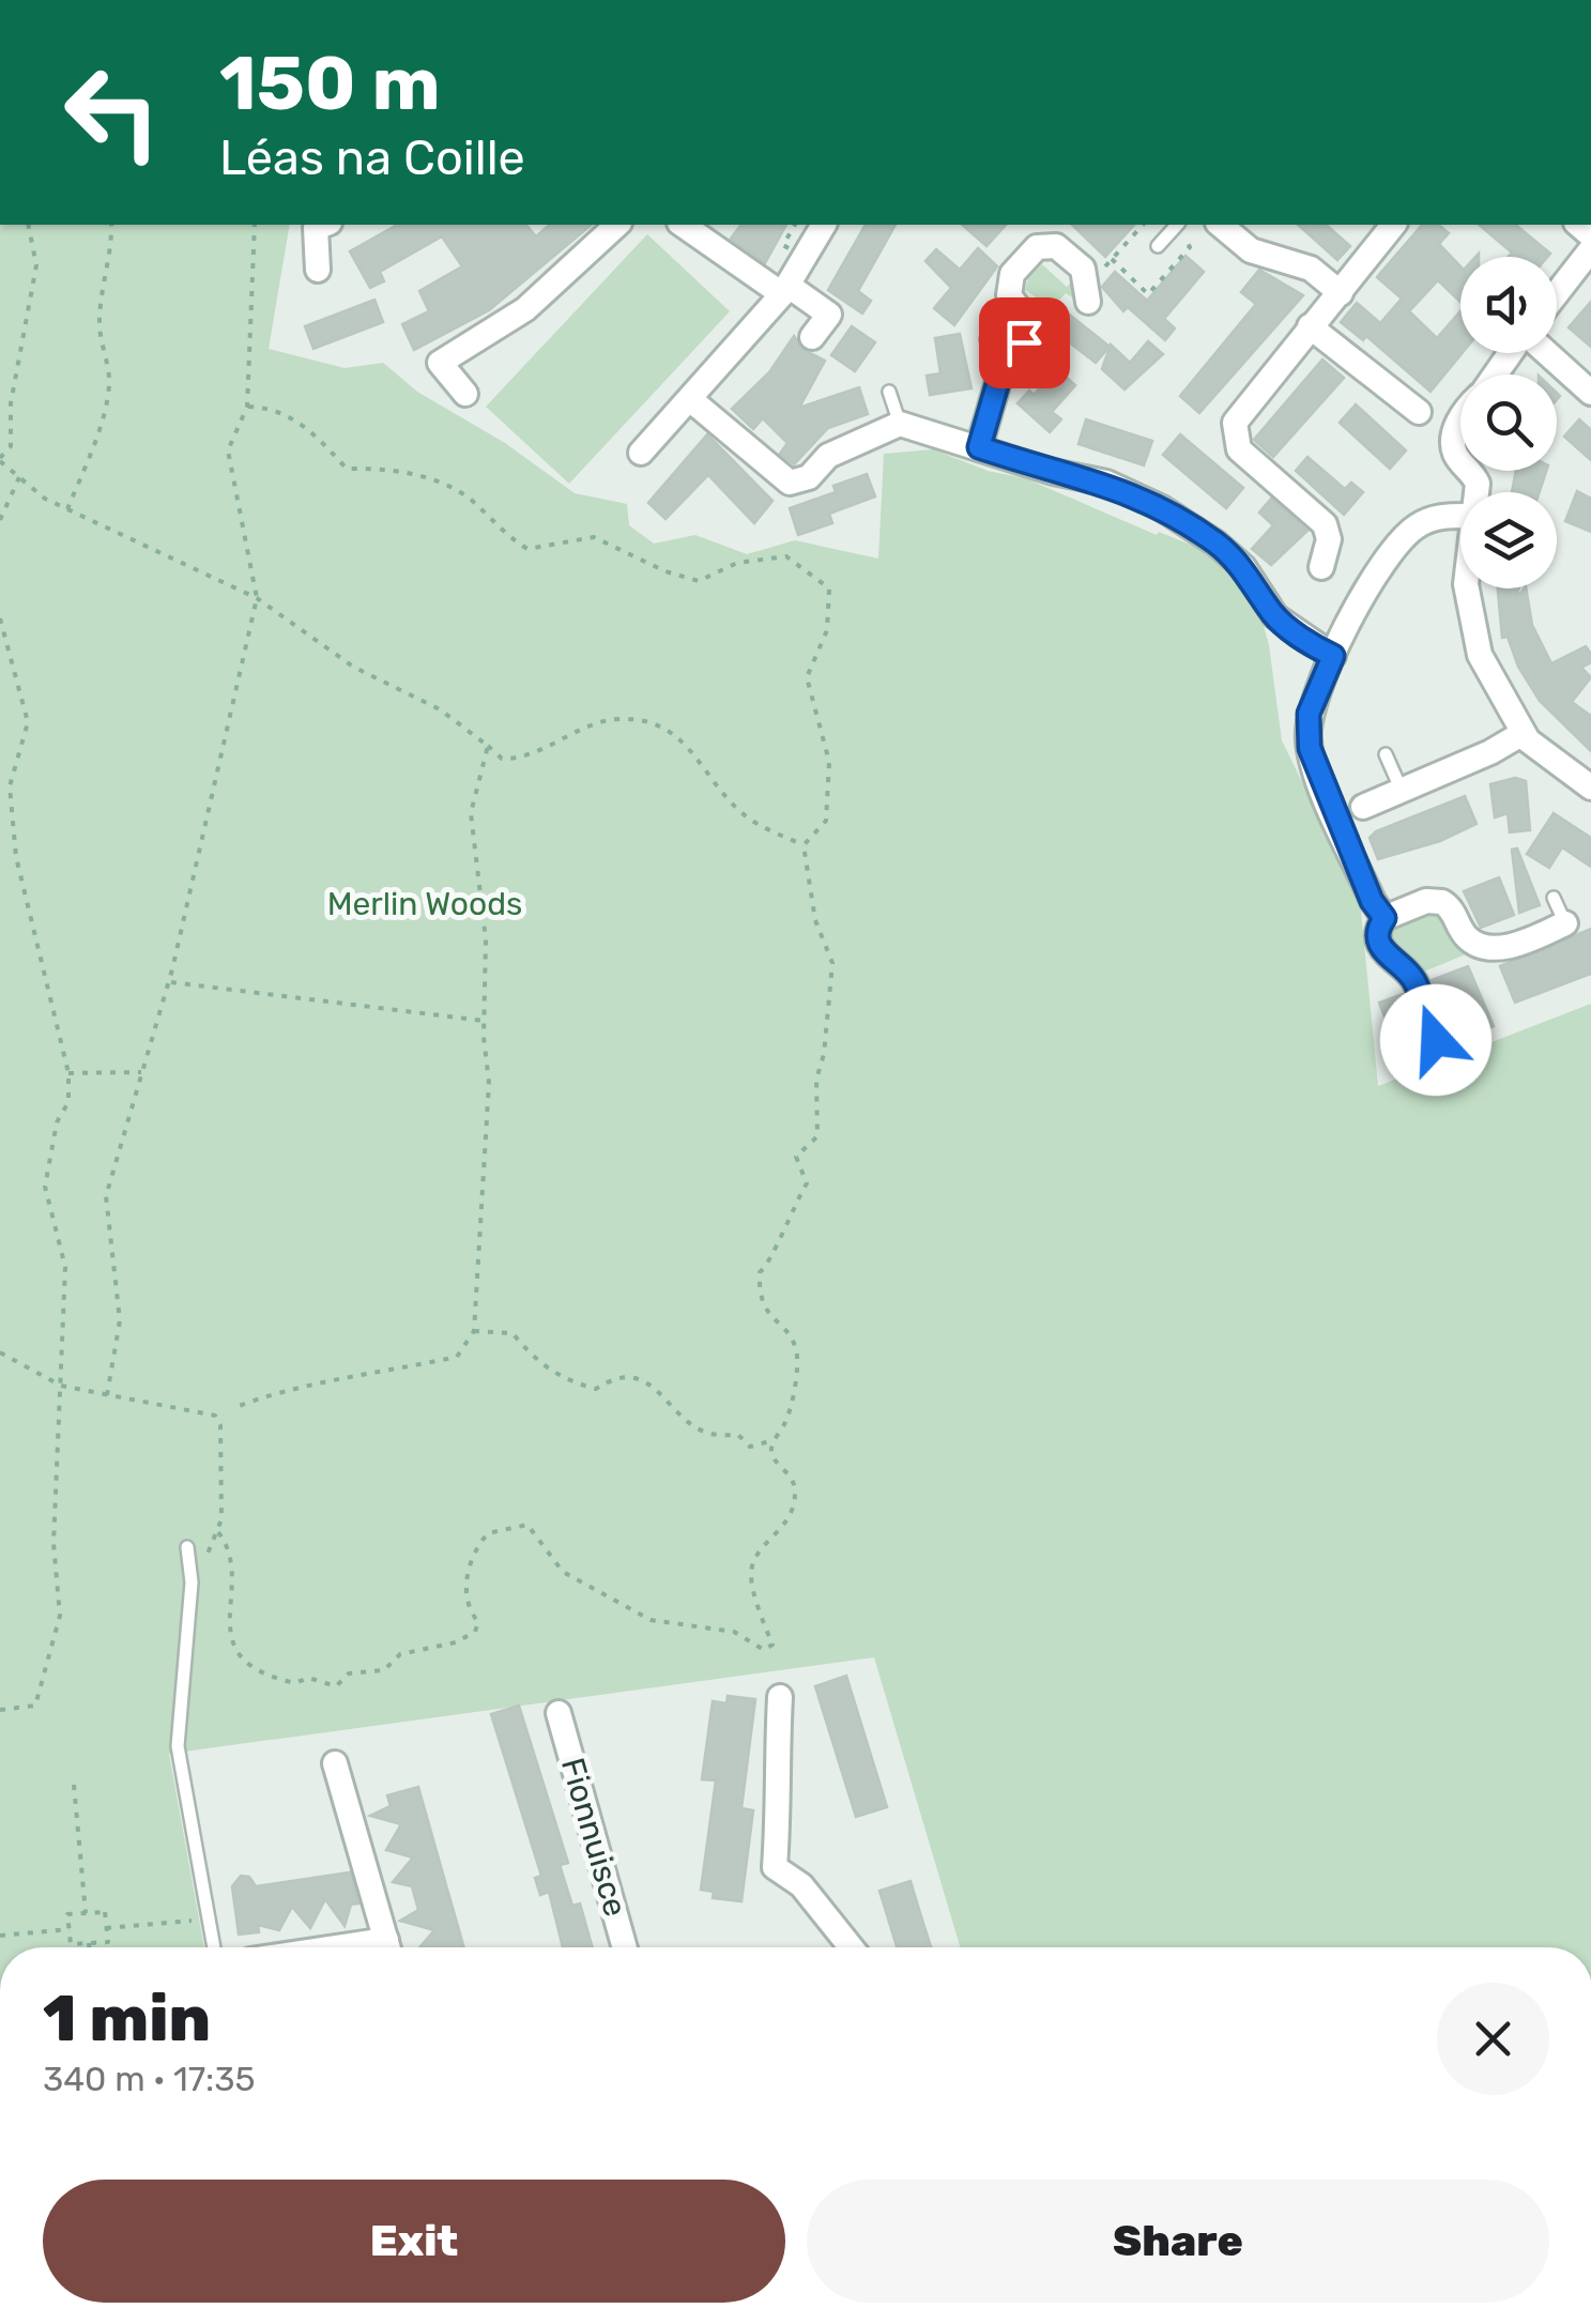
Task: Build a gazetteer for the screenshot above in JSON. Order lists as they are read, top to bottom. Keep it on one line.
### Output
{"streets":{"street":["Fionnuisce"]},"parks":["Merlin Woods"],"page":{"turn":["150 m","Léas na Coille"],"heading":["1 min","340 m · 17:35"],"buttons":["Exit","Share"]}}
